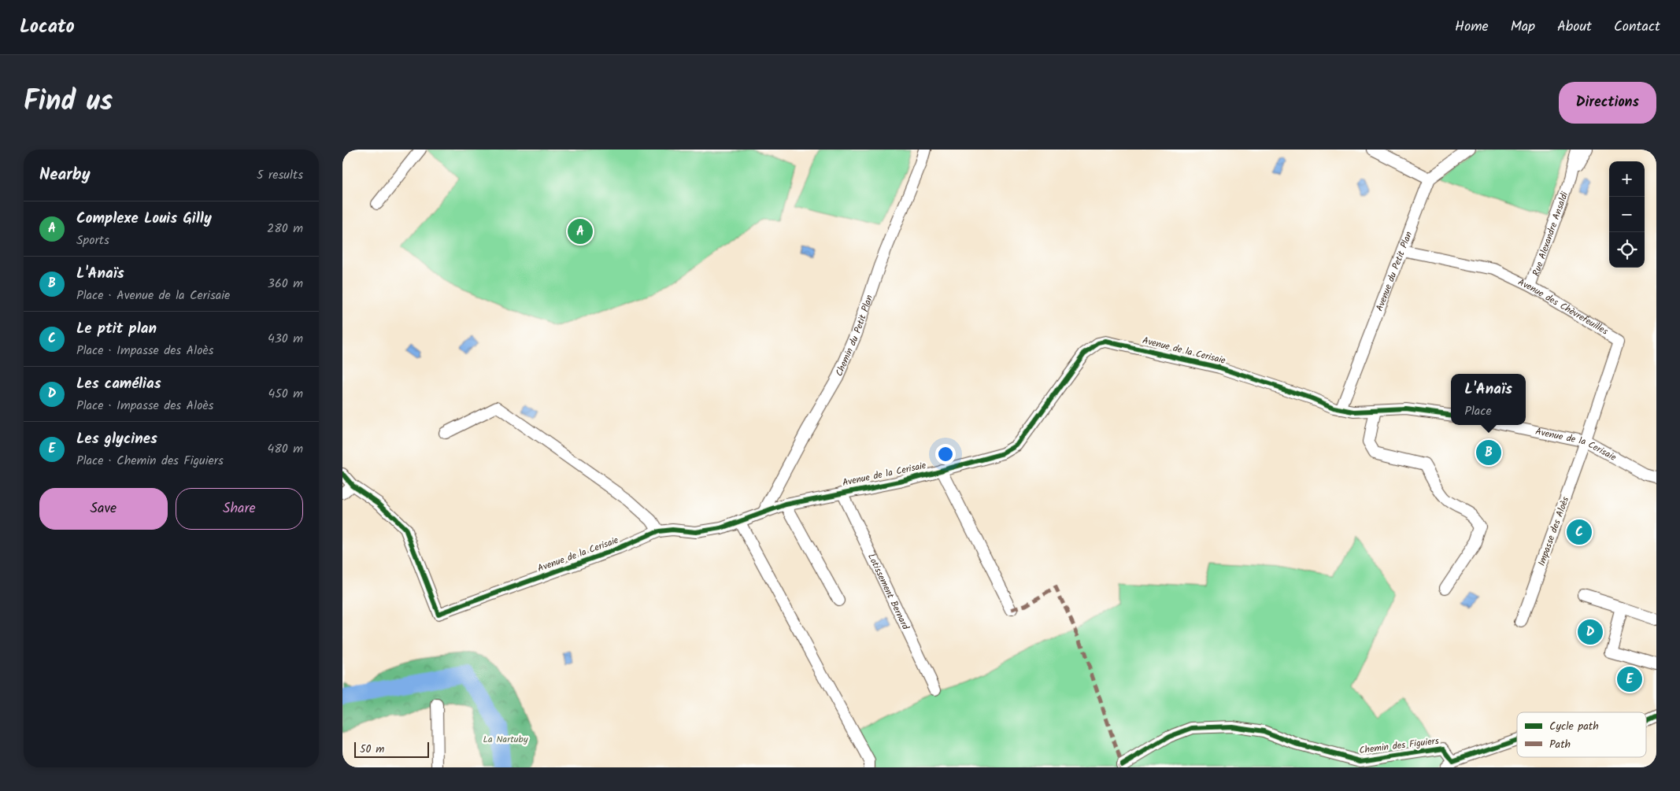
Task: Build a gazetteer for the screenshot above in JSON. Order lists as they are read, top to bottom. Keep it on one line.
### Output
{"streets":{"street":["Rue Alexandre Ansaldi","Avenue du Petit Plan","Avenue des Chèvrefeuilles","Chemin du Petit Plan","Avenue de la Cerisaie","Impasse des Aloès","Lotissement Bernard","Chemin des Figuiers"]},"crossings":[["Rue Alexandre Ansaldi","Avenue des Chèvrefeuilles"],["Avenue du Petit Plan","Avenue des Chèvrefeuilles"],["Avenue du Petit Plan","Avenue de la Cerisaie"],["Avenue des Chèvrefeuilles","Avenue de la Cerisaie"],["Avenue des Chèvrefeuilles","Impasse des Aloès"],["Chemin du Petit Plan","Avenue de la Cerisaie"],["Avenue de la Cerisaie","Impasse des Aloès"],["Avenue de la Cerisaie","Lotissement Bernard"]],"parks":["La Nartuby"],"legend":["Cycle path","Path"],"scale_bar":"50 m","page":{"header":"Locato","nav":["Home","Map","About","Contact"],"title":"Find us","buttons":["Directions",["Save","Share"]],"heading":["Nearby","5 results"],"map_buttons":["+","−"],"list":[{"mark":"A","name":"Complexe Louis Gilly","note":"Sports","value":"280 m"},{"mark":"B","name":"L'Anaïs","note":"Place · Avenue de la Cerisaie","value":"360 m"},{"mark":"C","name":"Le ptit plan","note":"Place · Impasse des Aloès","value":"430 m"},{"mark":"D","name":"Les camélias","note":"Place · Impasse des Aloès","value":"450 m"},{"mark":"E","name":"Les glycines","note":"Place · Chemin des Figuiers","value":"480 m"}],"pins":["A","B","C","D","E"],"popup":["L'Anaïs","Place"],"scale":"50 m"}}
